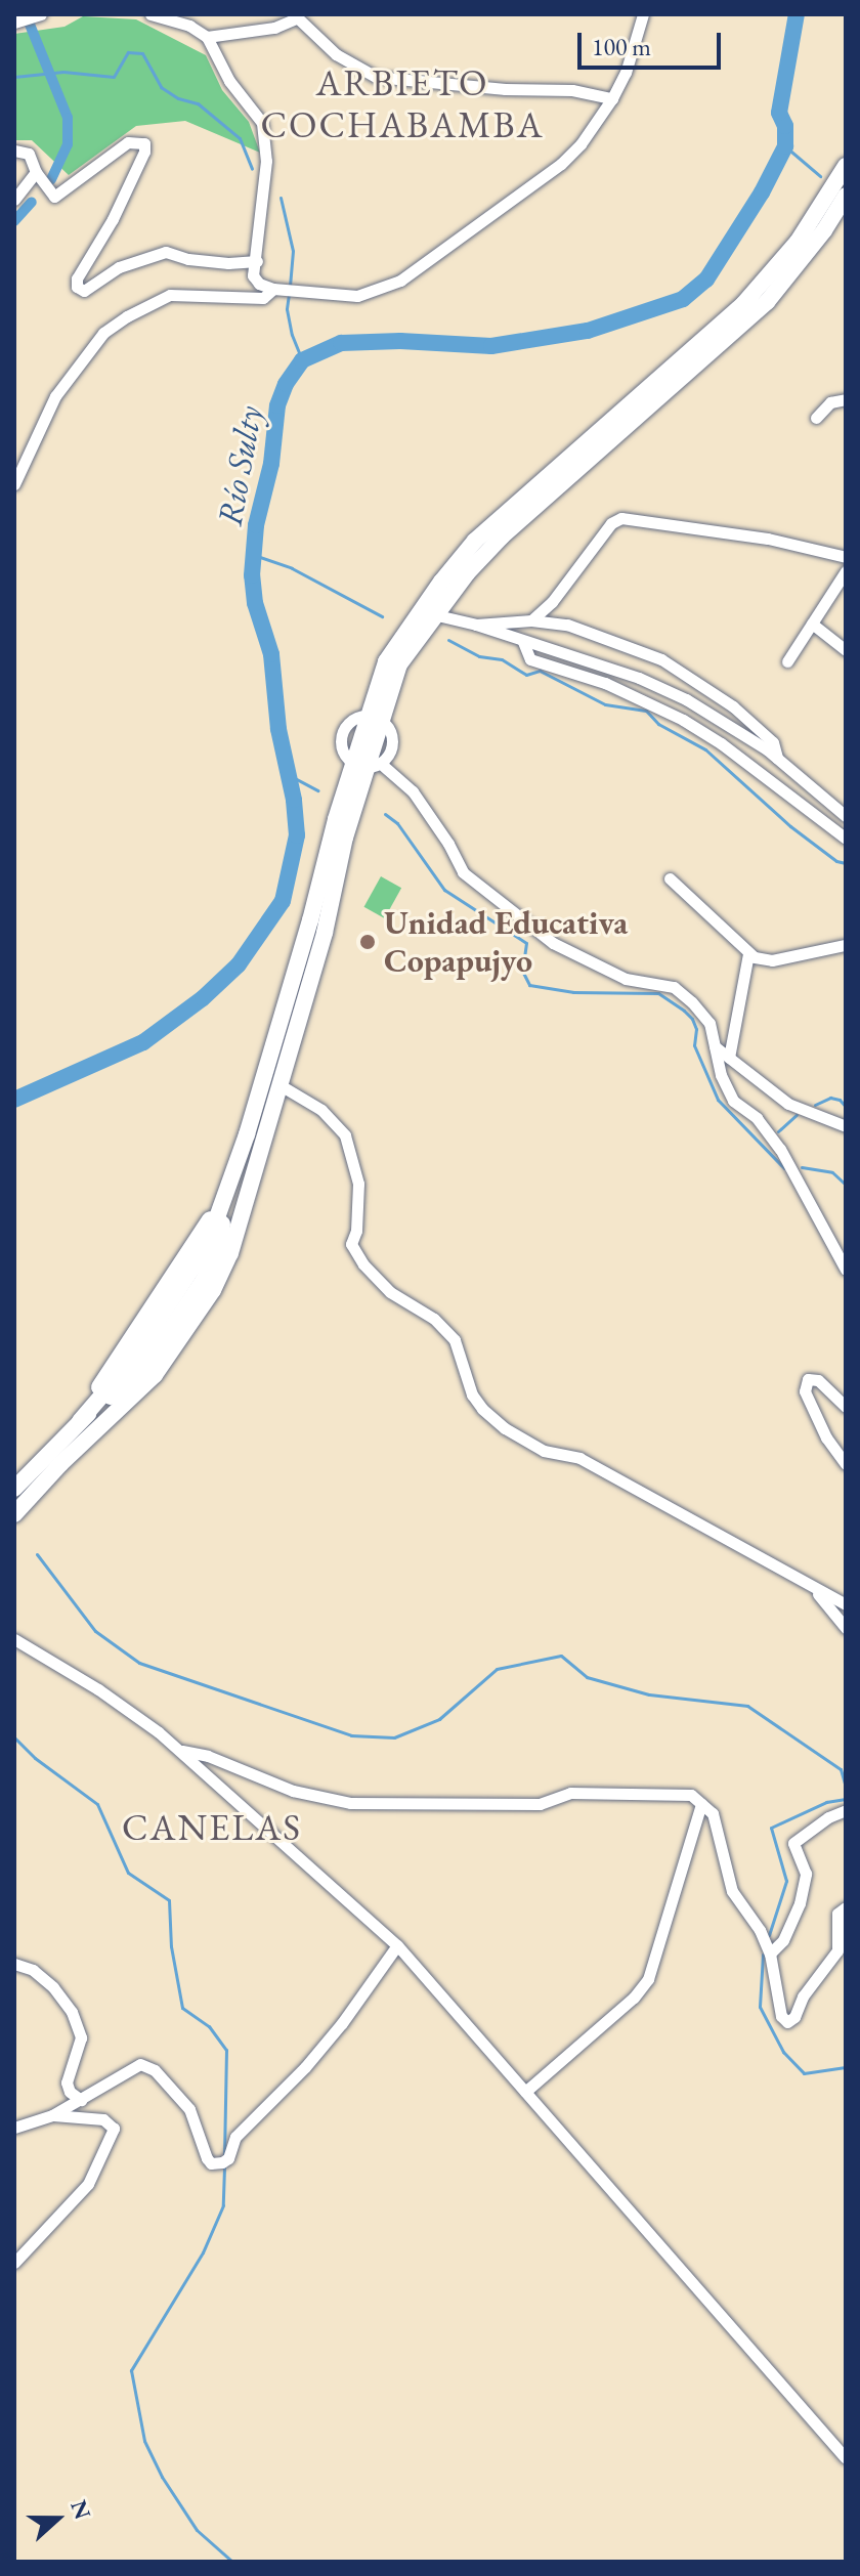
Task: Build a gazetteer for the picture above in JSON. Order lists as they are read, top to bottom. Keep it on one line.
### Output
{"districts":["ARBIETO COCHABAMBA","CANELAS"],"water":["Río Sulty"],"places":["Unidad Educativa Copapujyo"],"scale_bar":"100 m","north":"right"}
